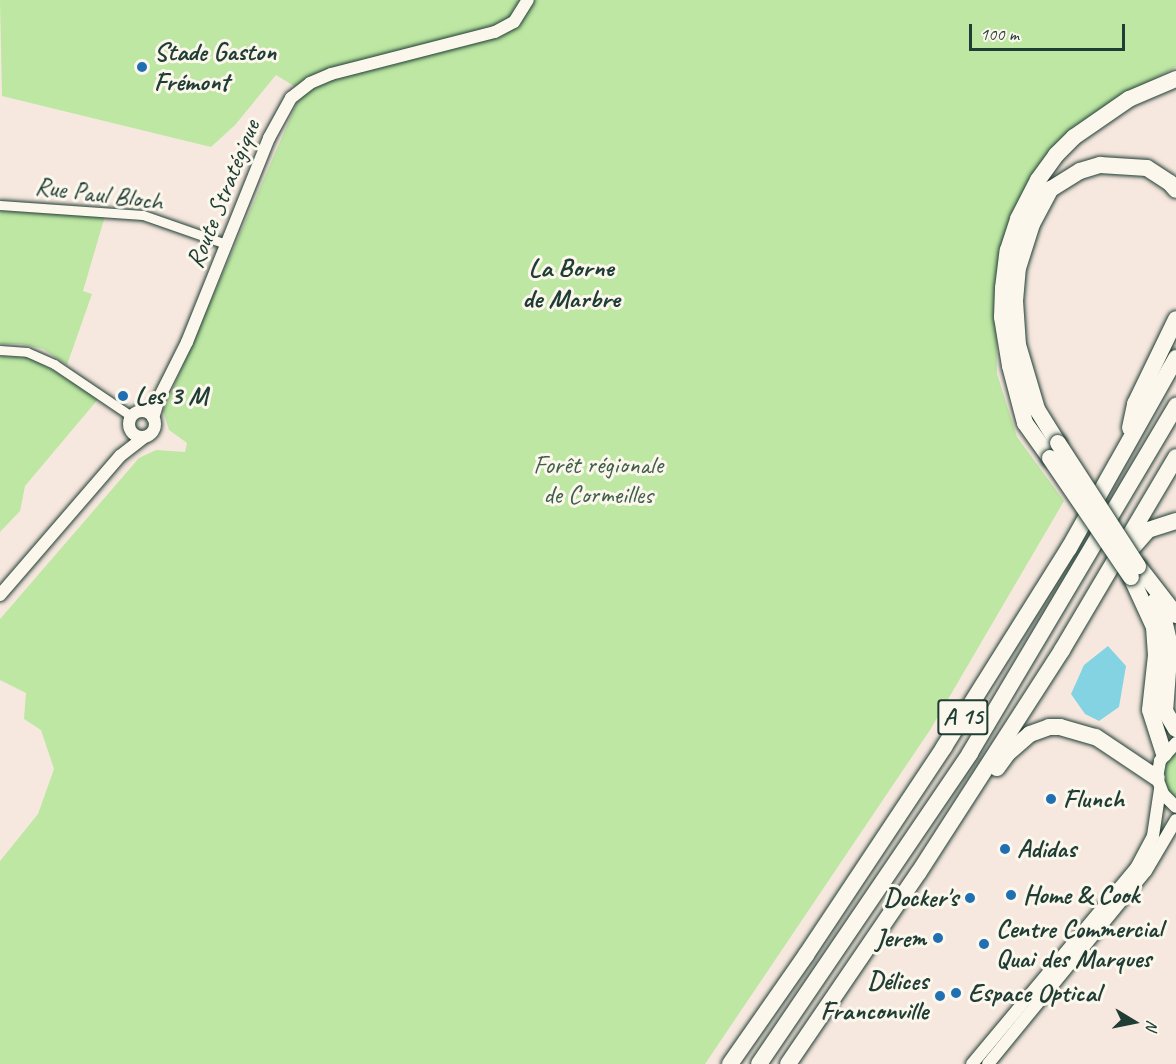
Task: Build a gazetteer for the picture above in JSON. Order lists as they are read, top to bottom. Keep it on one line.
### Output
{"streets":{"highway":["A 15"],"street":["Rue Paul Bloch","Route Stratégique"]},"crossings":[["Rue Paul Bloch","Route Stratégique"]],"districts":["La Borne de Marbre"],"parks":["Forêt régionale de Cormeilles"],"places":["Stade Gaston Frémont","Les 3 M","Flunch","Adidas","Home & Cook","Docker's","Jerem","Centre Commercial Quai des Marques","Espace Optical","Délices Franconville"],"scale_bar":"100 m","north":"right"}
